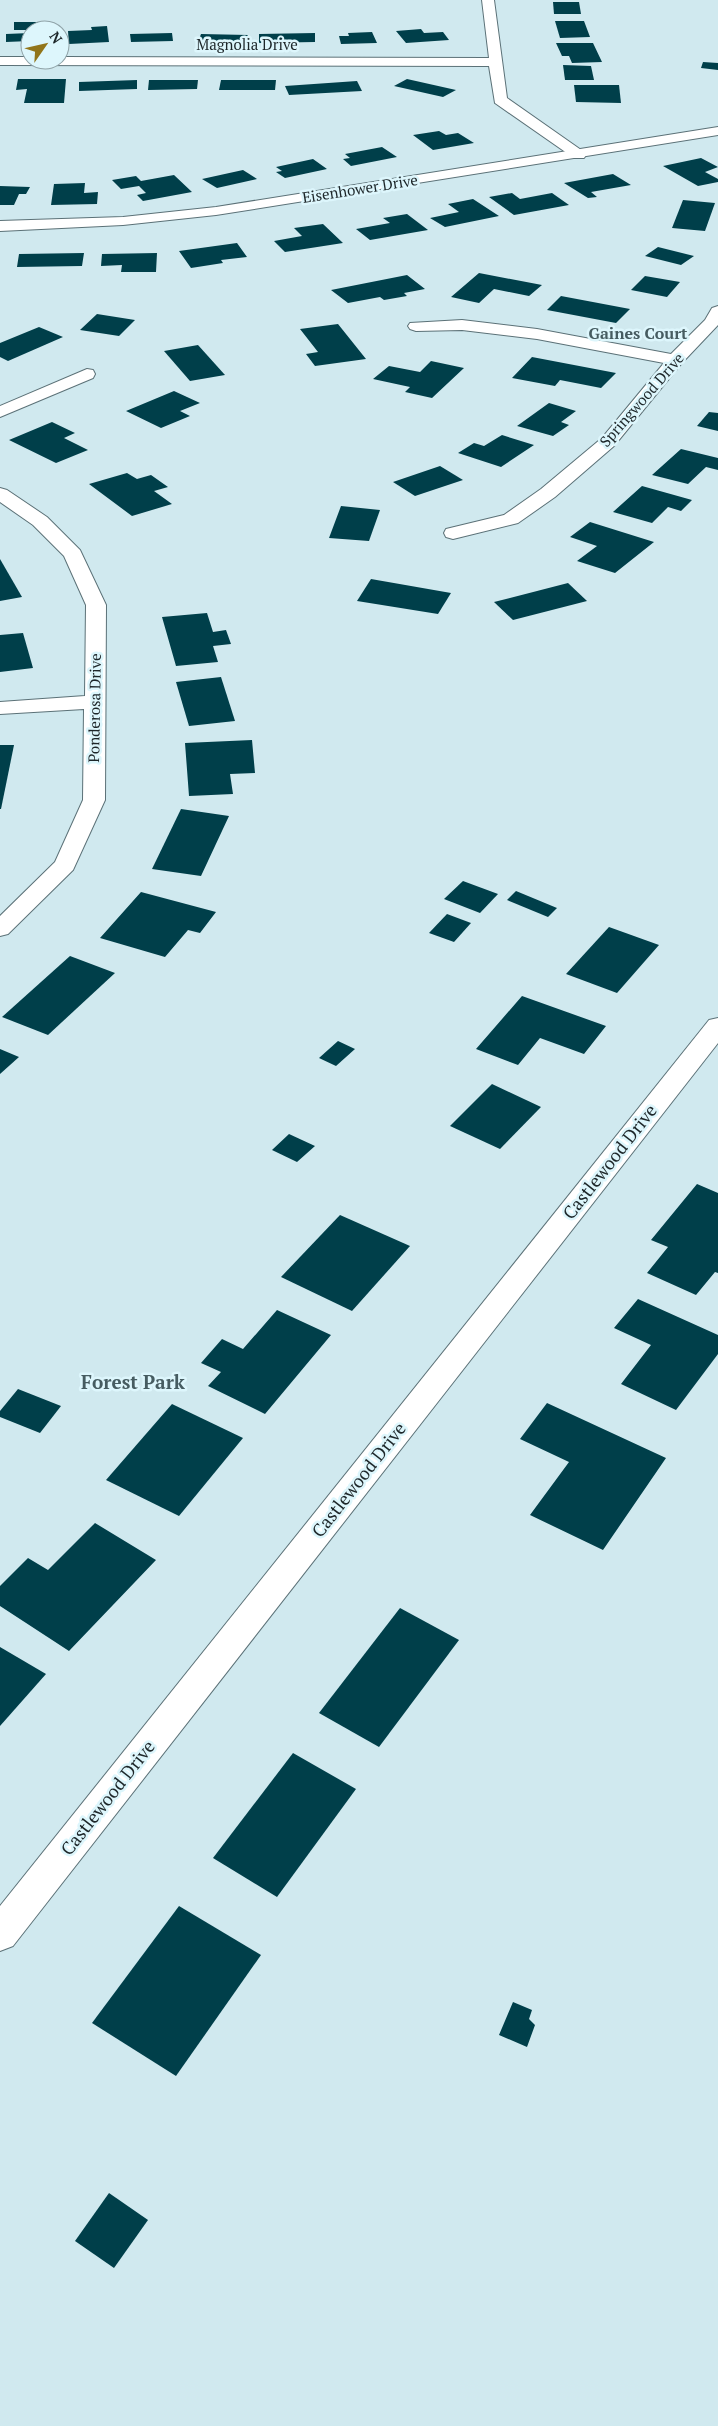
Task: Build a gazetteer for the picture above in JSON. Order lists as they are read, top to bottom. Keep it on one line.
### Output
{"streets":{"street":["Magnolia Drive","Eisenhower Drive","Springwood Drive","Ponderosa Drive","Castlewood Drive"]},"districts":["Gaines Court","Forest Park"],"north":"top right"}
